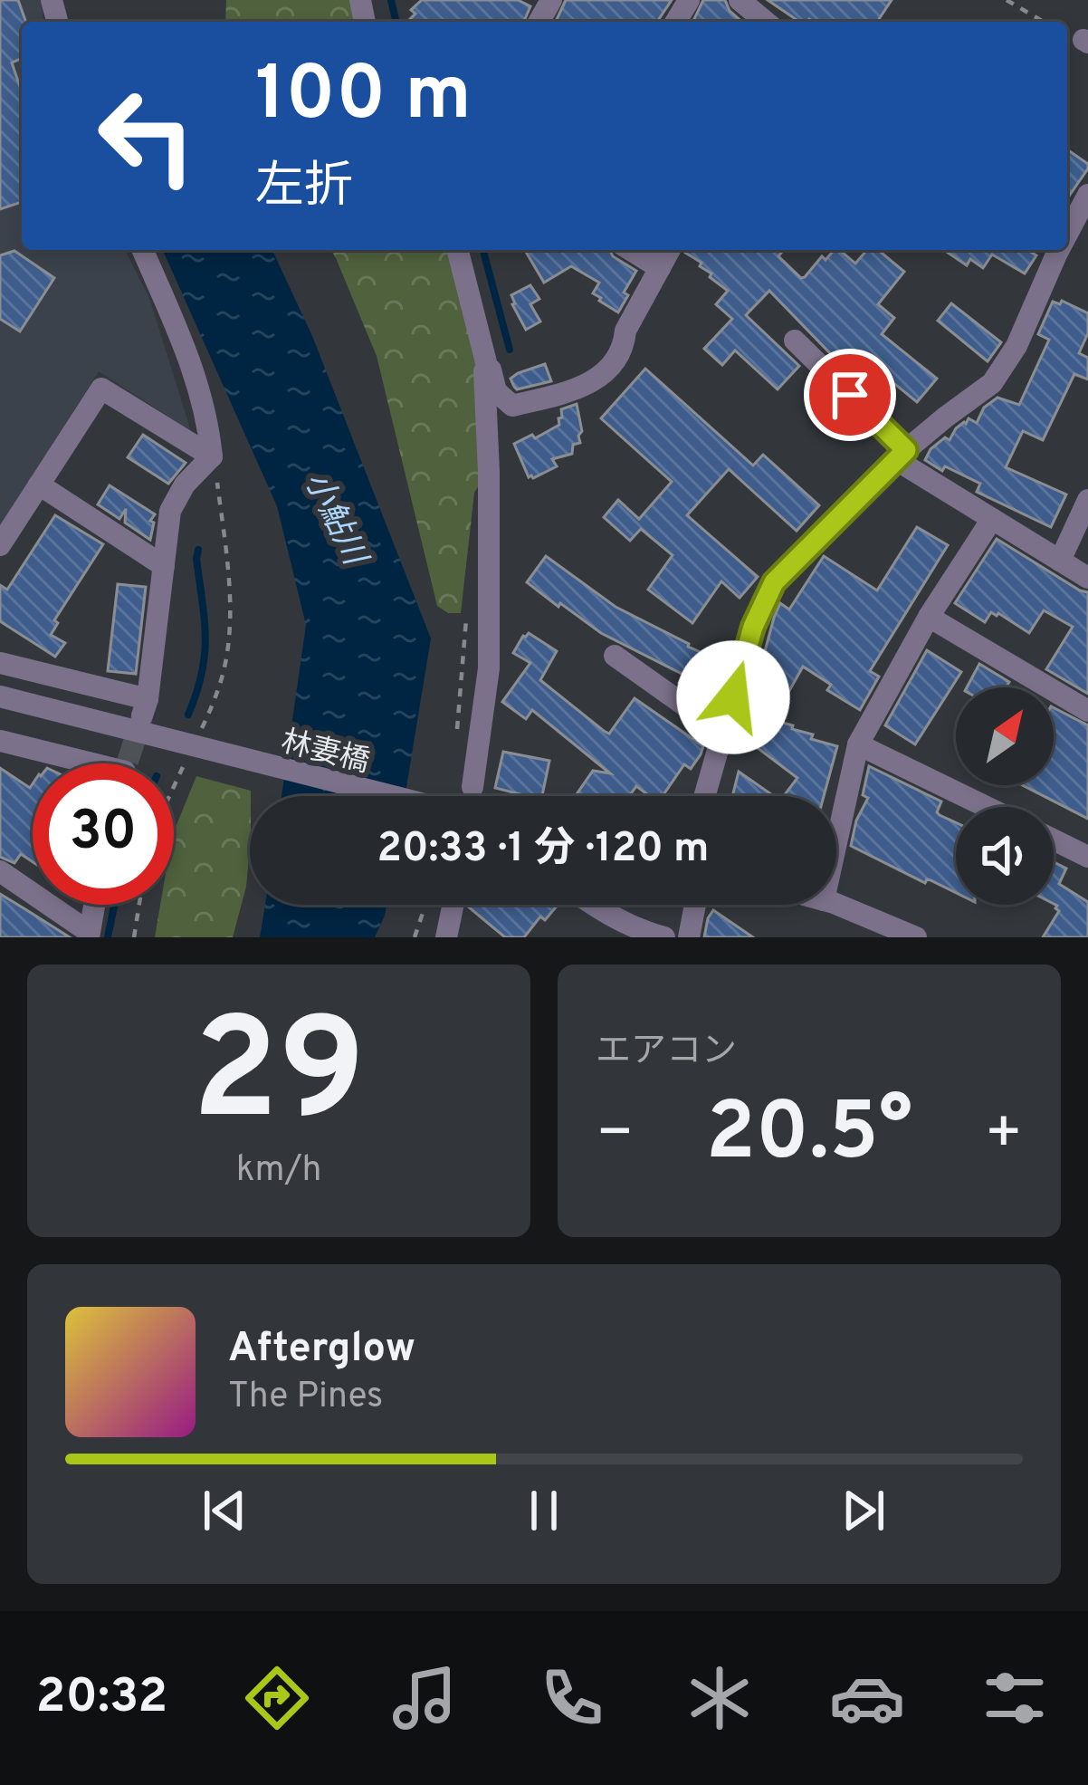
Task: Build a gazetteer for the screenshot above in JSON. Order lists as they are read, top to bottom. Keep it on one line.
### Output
{"streets":{"street":["林妻橋"]},"water":["小鮎川"],"north":"top right","page":{"turn":["100 m","左折"],"limit":"30","trip":"20:33 · 1 分 · 120 m","tile":[["29","km/h"],"エアコン"],"heat":["−","20.5°","+"],"song":["Afterglow","The Pines"],"tabs":"20:32"}}
